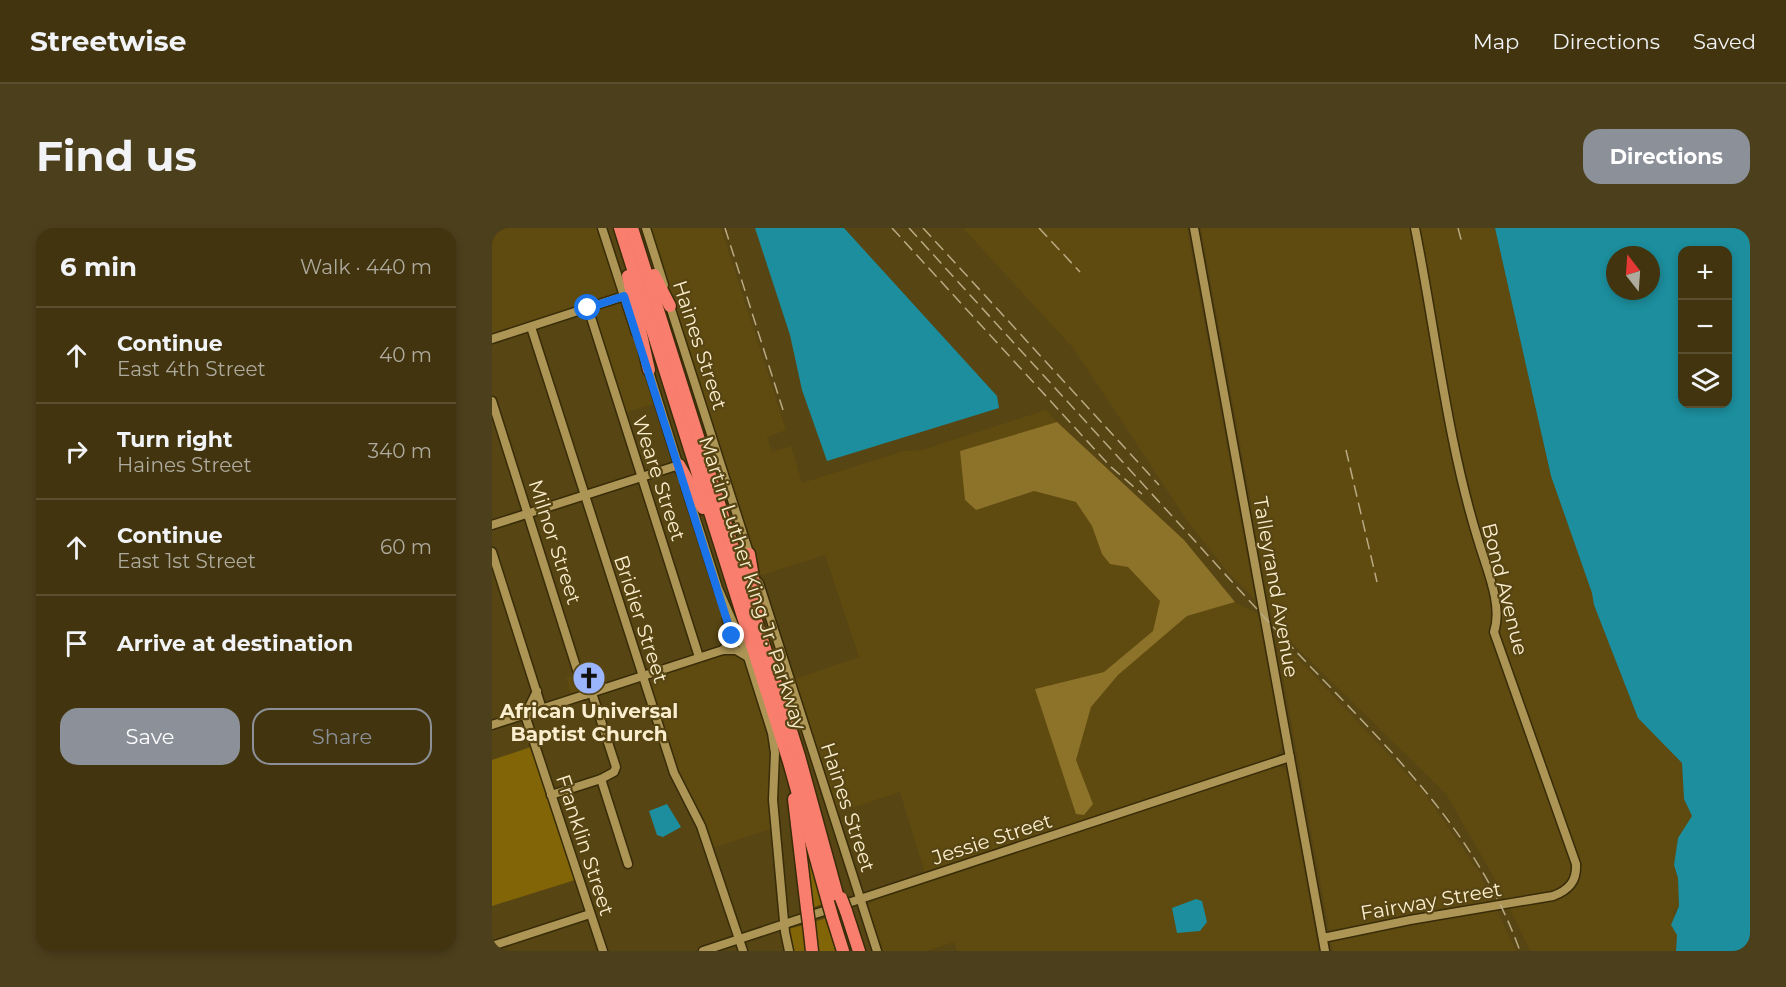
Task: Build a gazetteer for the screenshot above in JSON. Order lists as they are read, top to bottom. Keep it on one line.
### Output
{"streets":{"highway":["Martin Luther King Jr. Parkway"],"street":["Haines Street","Weare Street","Milnor Street","Talleyrand Avenue","Bond Avenue","Bridier Street","Jessie Street","Franklin Street","Fairway Street"]},"crossings":[["Haines Street","Jessie Street"],["Talleyrand Avenue","Jessie Street"],["Talleyrand Avenue","Fairway Street"],["Bond Avenue","Fairway Street"],["Bridier Street","Jessie Street"]],"places":{"church":["African Universal Baptist Church"]},"north":"top","page":{"header":"Streetwise","nav":["Map","Directions","Saved"],"buttons":["Directions",["Save","Share"]],"title":"Find us","heading":["6 min","Walk · 440 m"],"map_buttons":["+","−"],"list":[["Continue","East 4th Street","40 m"],["Turn right","Haines Street","340 m"],["Continue","East 1st Street","60 m"],"Arrive at destination"]}}
